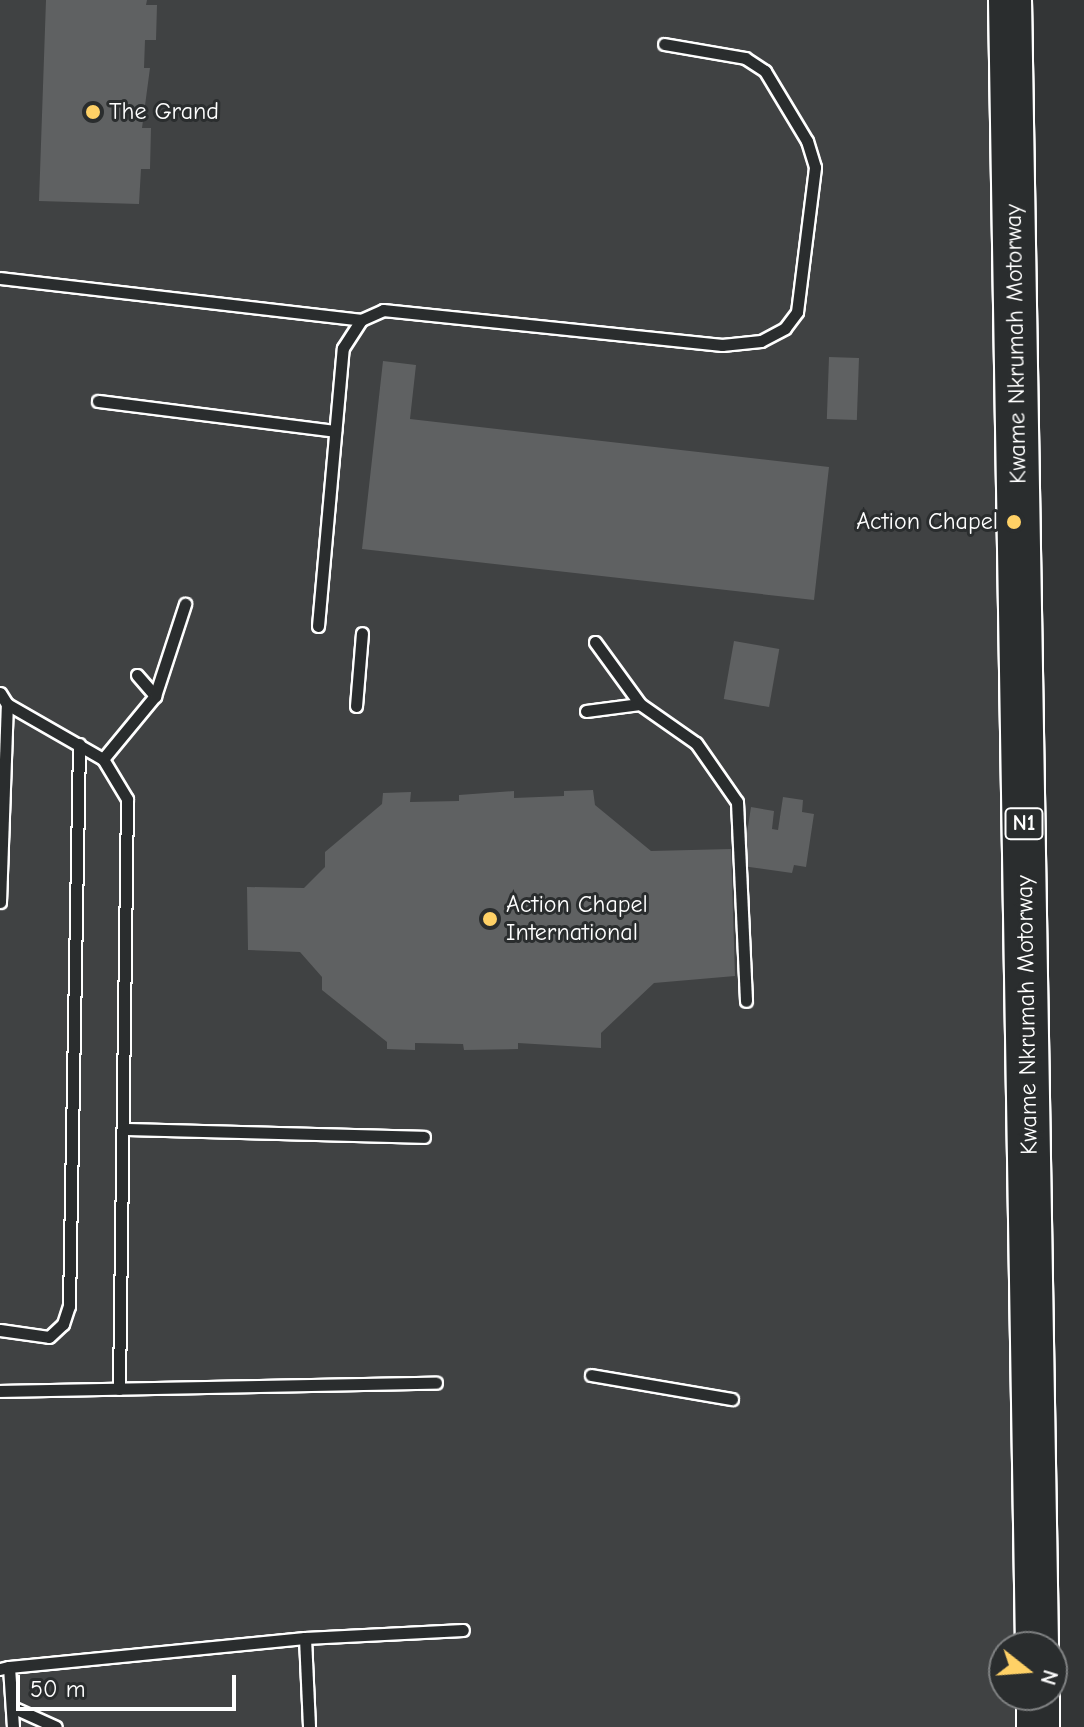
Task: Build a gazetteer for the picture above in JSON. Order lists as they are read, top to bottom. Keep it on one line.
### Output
{"streets":{"highway":["Kwame Nkrumah Motorway","N1"]},"places":["The Grand","Action Chapel","Action Chapel International"],"scale_bar":"50 m","north":"right"}
